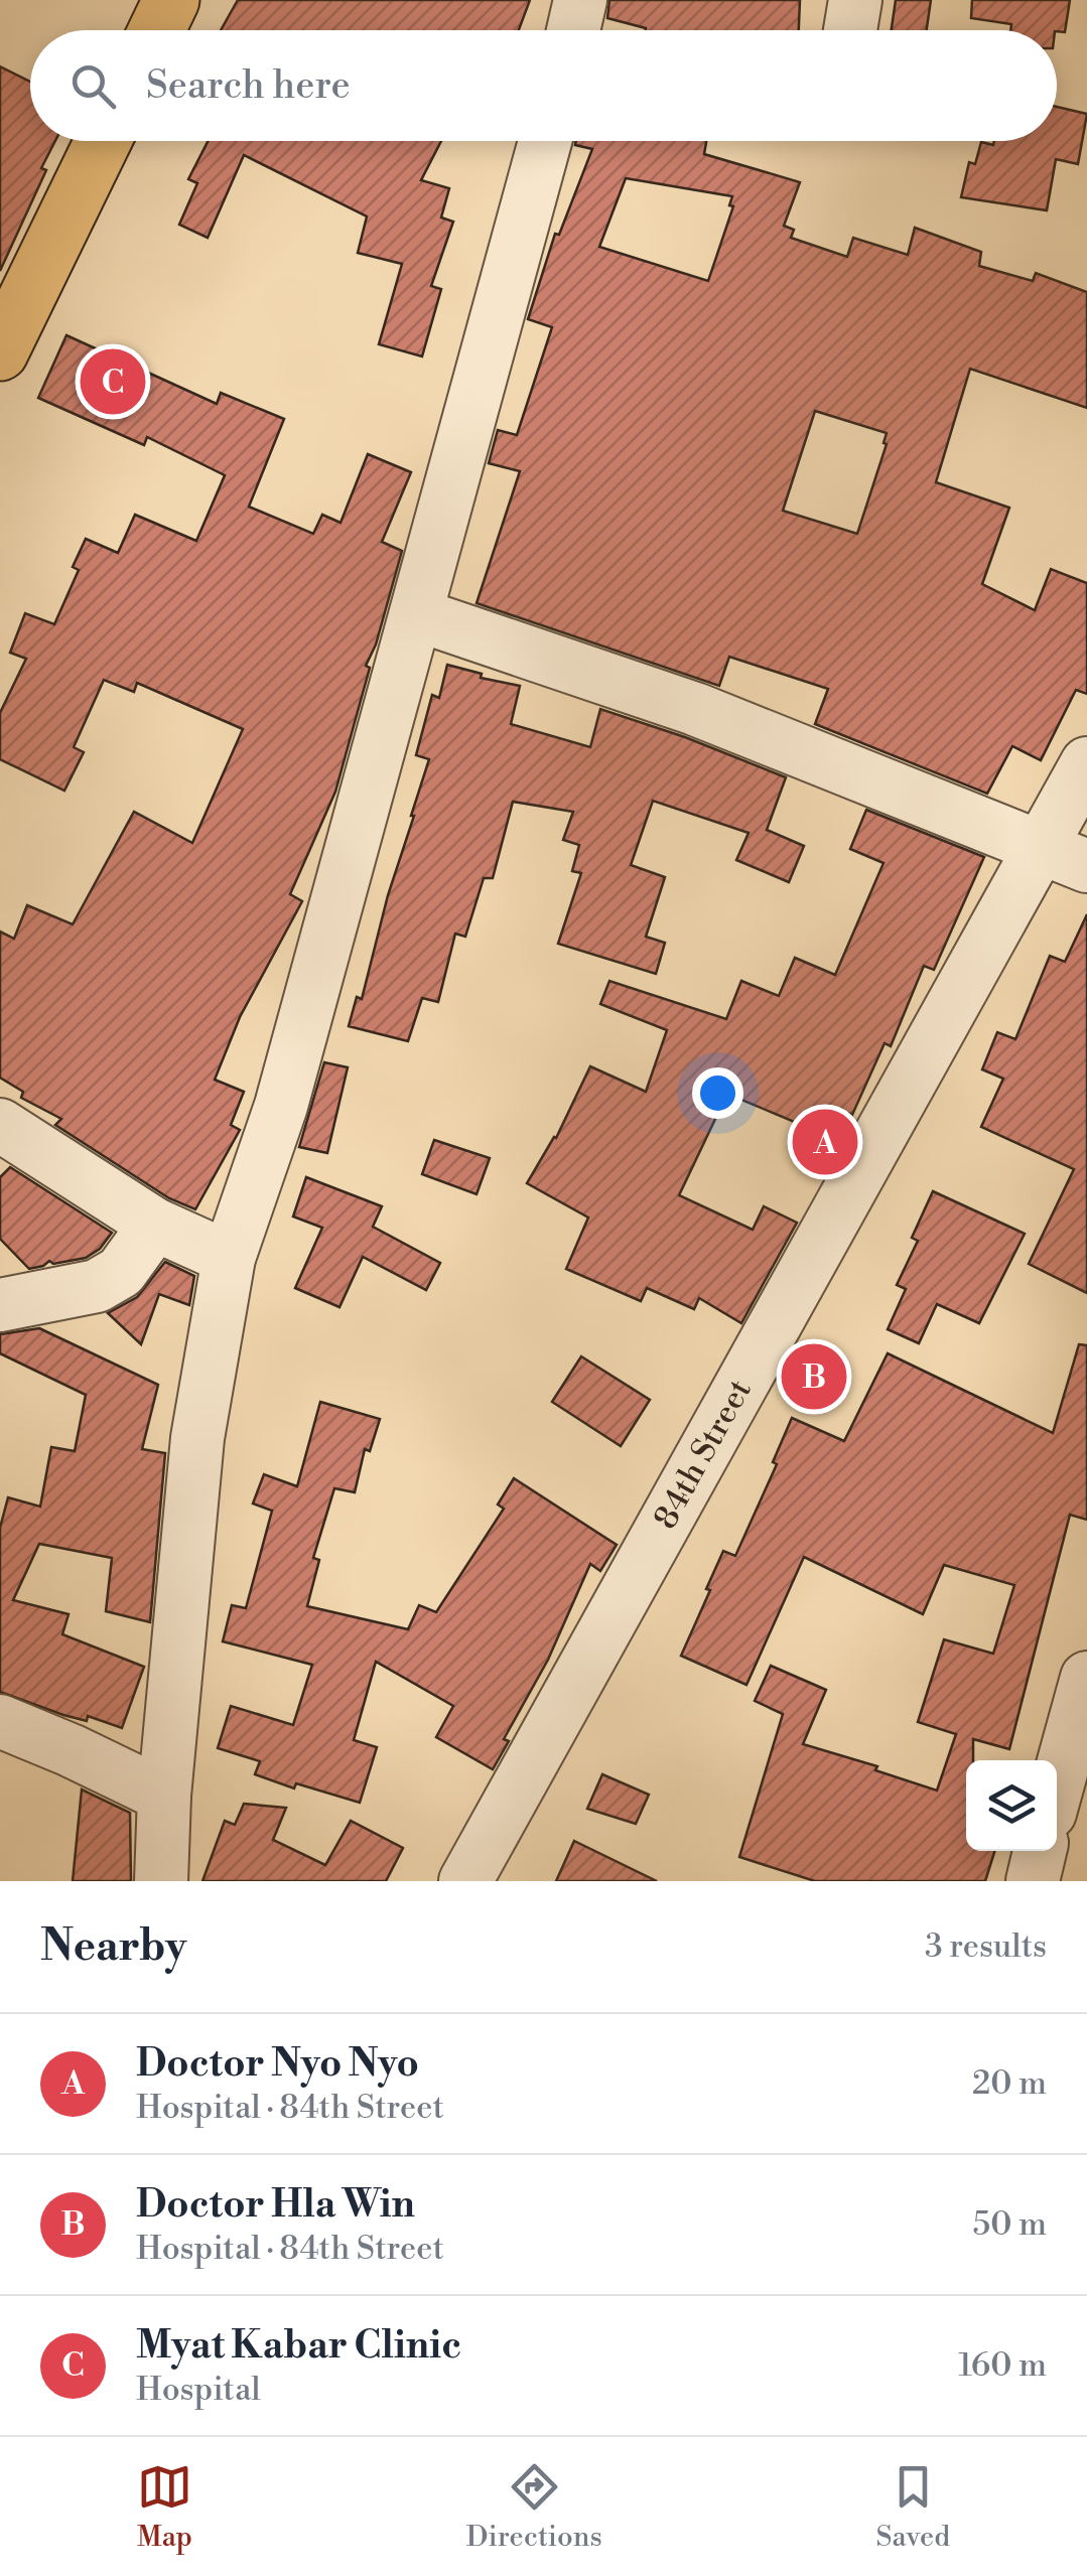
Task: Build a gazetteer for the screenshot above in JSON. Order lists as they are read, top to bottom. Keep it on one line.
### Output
{"streets":{"street":["84th Street"]},"page":{"search":"Search here","pins":["C","A","B"],"heading":["Nearby","3 results"],"list":[{"mark":"A","name":"Doctor Nyo Nyo","note":"Hospital · 84th Street","value":"20 m"},{"mark":"B","name":"Doctor Hla Win","note":"Hospital · 84th Street","value":"50 m"},{"mark":"C","name":"Myat Kabar Clinic","note":"Hospital","value":"160 m"}],"nav":["Map","Directions","Saved"]}}
